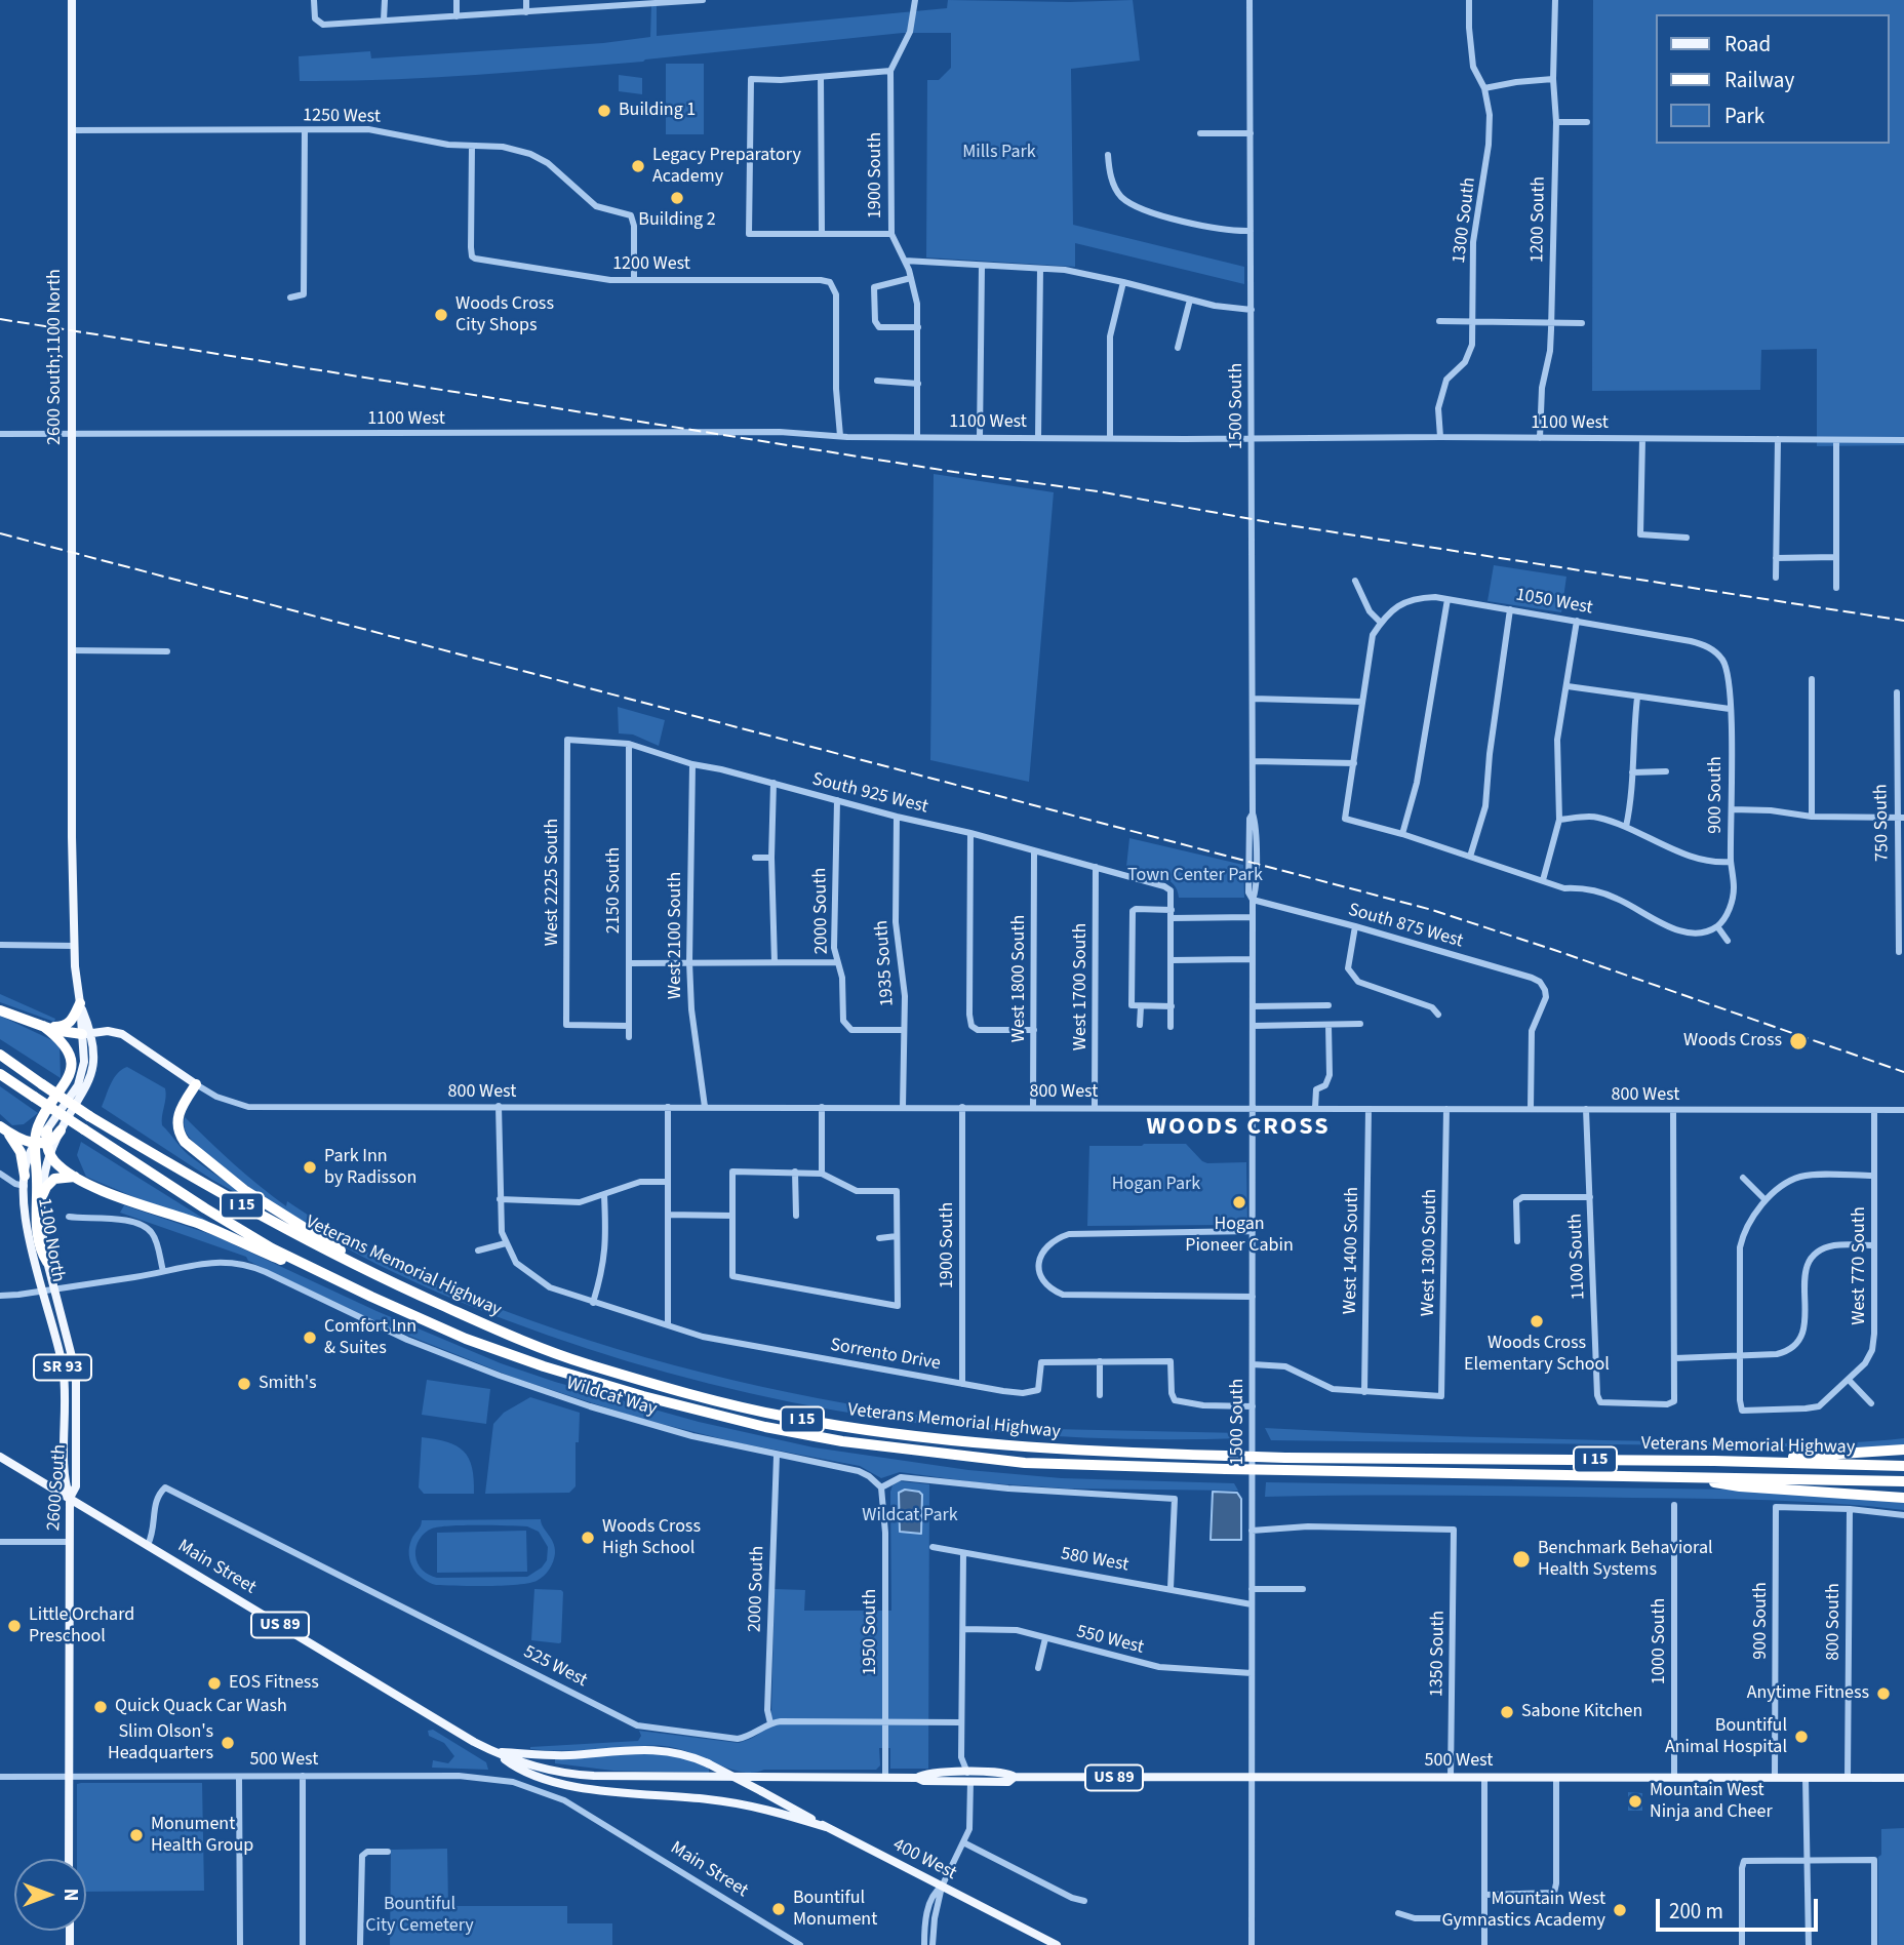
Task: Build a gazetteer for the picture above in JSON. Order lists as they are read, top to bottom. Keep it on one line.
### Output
{"streets":{"highway":["I 15","Veterans Memorial Highway"],"main road":["2600 South;1100 North","1100 North","SR 93","2600 South","Main Street","US 89","500 West","400 West"],"street":["1250 West","1900 South","1200 South","1300 South","1200 West","1500 South","1100 West","1050 West","South 925 West","900 South","750 South","West 2225 South","2150 South","2000 South","South 875 West","West 2100 South","1935 South","West 1800 South","West 1700 South","800 West","West 1400 South","West 1300 South","1100 South","West 770 South","Sorrento Drive","Wildcat Way","580 West","800 South","1950 South","550 West","1000 South","1350 South","525 West"]},"crossings":[["1250 West","1200 West"],["1250 West","2600 South;1100 North"],["1900 South","1100 West"],["1900 South","800 West"],["1900 South","Sorrento Drive"],["1200 South","1100 West"],["1300 South","1100 West"],["1200 West","1100 West"],["2600 South;1100 North","1100 West"],["1500 South","1100 West"],["1500 South","South 875 West"],["1500 South","800 West"],["1500 South","Sorrento Drive"],["1500 South","580 West"],["1500 South","550 West"],["1500 South","1350 South"],["1500 South","500 West"],["1050 West","900 South"],["South 925 West","West 2225 South"],["South 925 West","2150 South"],["South 925 West","2000 South"],["South 925 West","West 2100 South"],["South 925 West","1935 South"],["South 925 West","West 1800 South"],["South 925 West","West 1700 South"],["900 South","800 South"],["900 South","500 West"],["West 2225 South","2150 South"],["2000 South","1935 South"],["2000 South","Wildcat Way"],["2000 South","525 West"],["South 875 West","800 West"],["West 2100 South","800 West"],["1935 South","800 West"],["West 1800 South","800 West"],["West 1700 South","800 West"],["800 West","West 1400 South"],["800 West","West 1300 South"],["800 West","1100 South"],["800 West","West 770 South"],["1100 North","Wildcat Way"],["1100 North","2600 South"],["1100 North","Main Street"],["1100 North","US 89"],["West 1400 South","West 1300 South"],["Wildcat Way","2600 South"],["Wildcat Way","1950 South"],["2600 South","Main Street"],["2600 South","US 89"],["2600 South","500 West"],["Main Street","US 89"],["Main Street","525 West"],["Main Street","500 West"],["800 South","500 West"],["1950 South","525 West"],["1950 South","500 West"],["1000 South","500 West"],["1350 South","500 West"]],"districts":["WOODS CROSS"],"parks":["Mills Park","Town Center Park","Hogan Park","Wildcat Park","Bountiful City Cemetery"],"places":["Building 1","Legacy Preparatory Academy","Building 2","Woods Cross City Shops","Woods Cross","Park Inn by Radisson","Hogan Pioneer Cabin","Woods Cross Elementary School","Comfort Inn & Suites","Smith's","Woods Cross High School","Benchmark Behavioral Health Systems","Little Orchard Preschool","EOS Fitness","Anytime Fitness","Quick Quack Car Wash","Sabone Kitchen","Bountiful Animal Hospital","Slim Olson's Headquarters","Mountain West Ninja and Cheer","Monument Health Group","Bountiful Monument","Mountain West Gymnastics Academy"],"legend":["Road","Railway","Park"],"scale_bar":"200 m","north":"right"}
